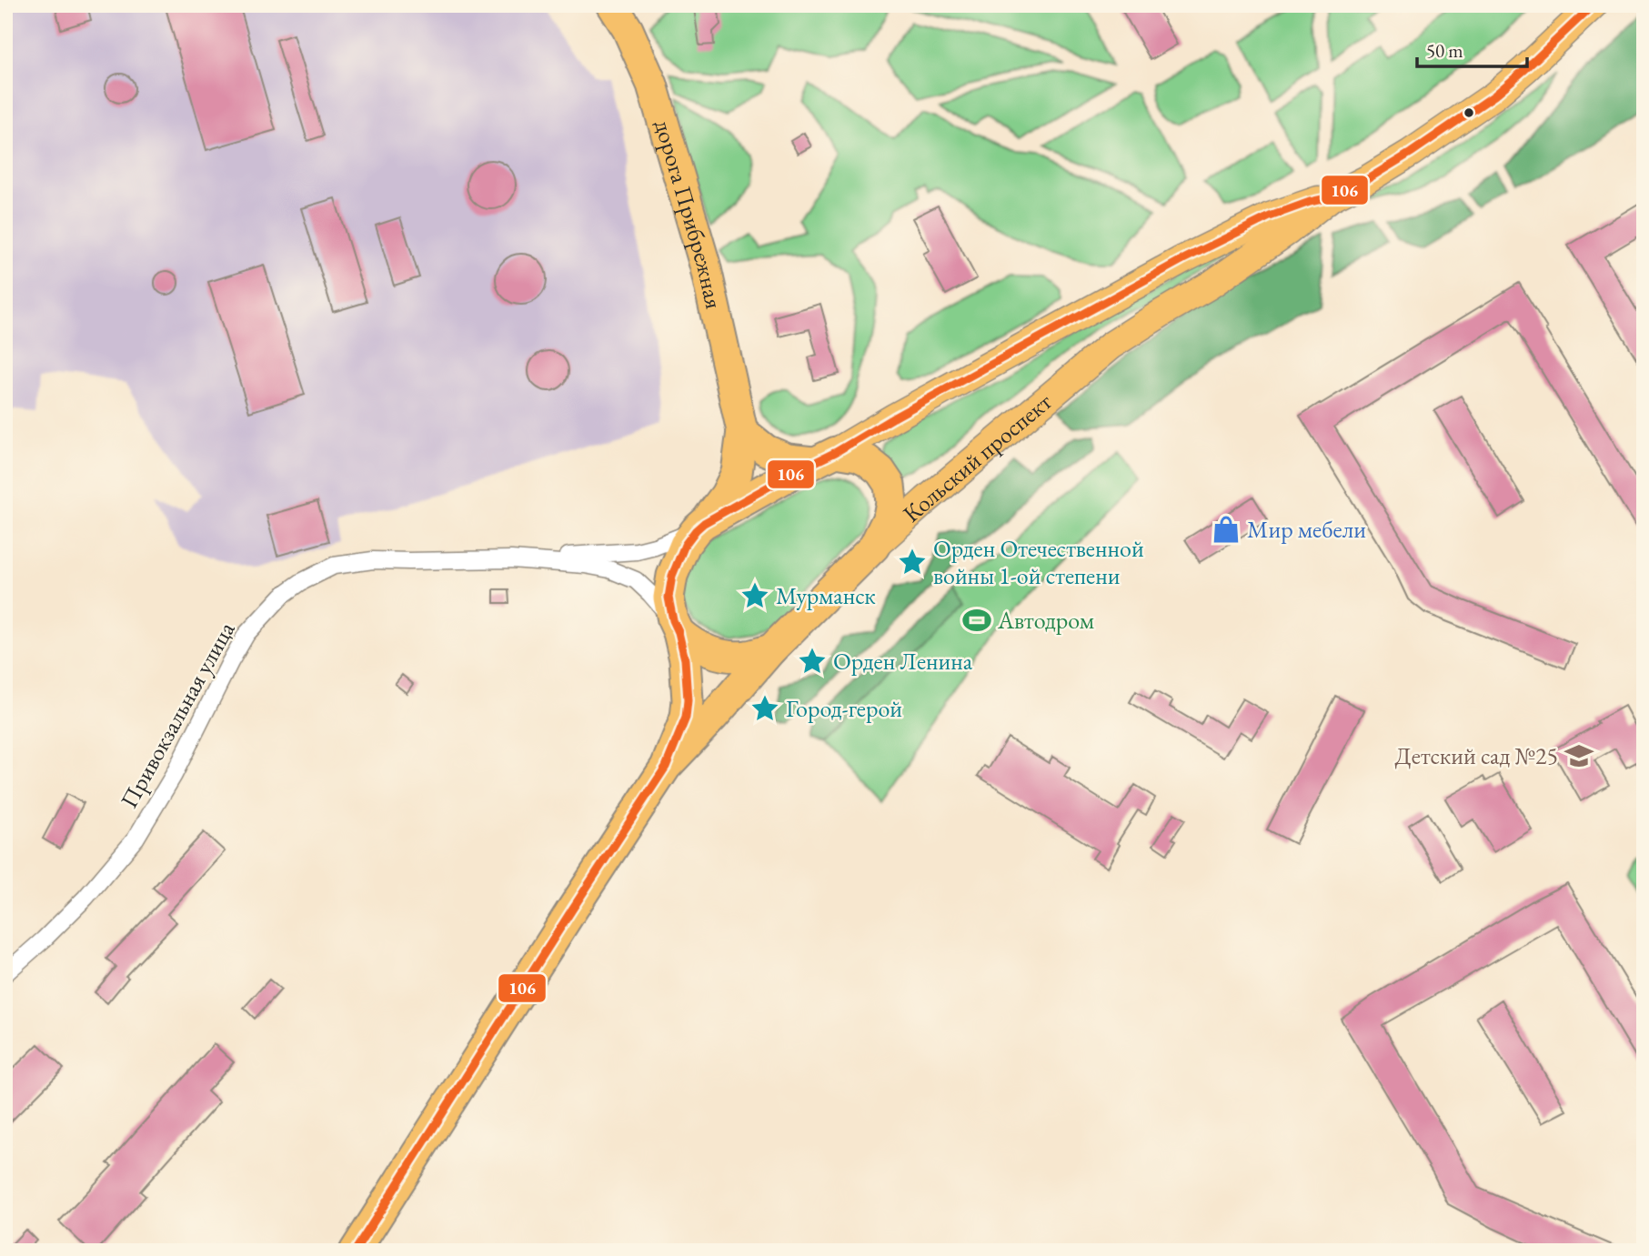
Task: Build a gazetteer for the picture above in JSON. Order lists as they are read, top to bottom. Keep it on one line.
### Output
{"streets":{"highway":["дорога Прибрежная","Кольский проспект"],"street":["Привокзальная улица"]},"places":{"shop":["Мир мебели"],"place":["Орден Отечественной войны 1-ой степени","Мурманск","Орден Ленина","Город-герой"],"sports":["Автодром"],"school or university":["Детский сад №25"]},"lines":["transit line 106"],"scale_bar":"50 m"}
